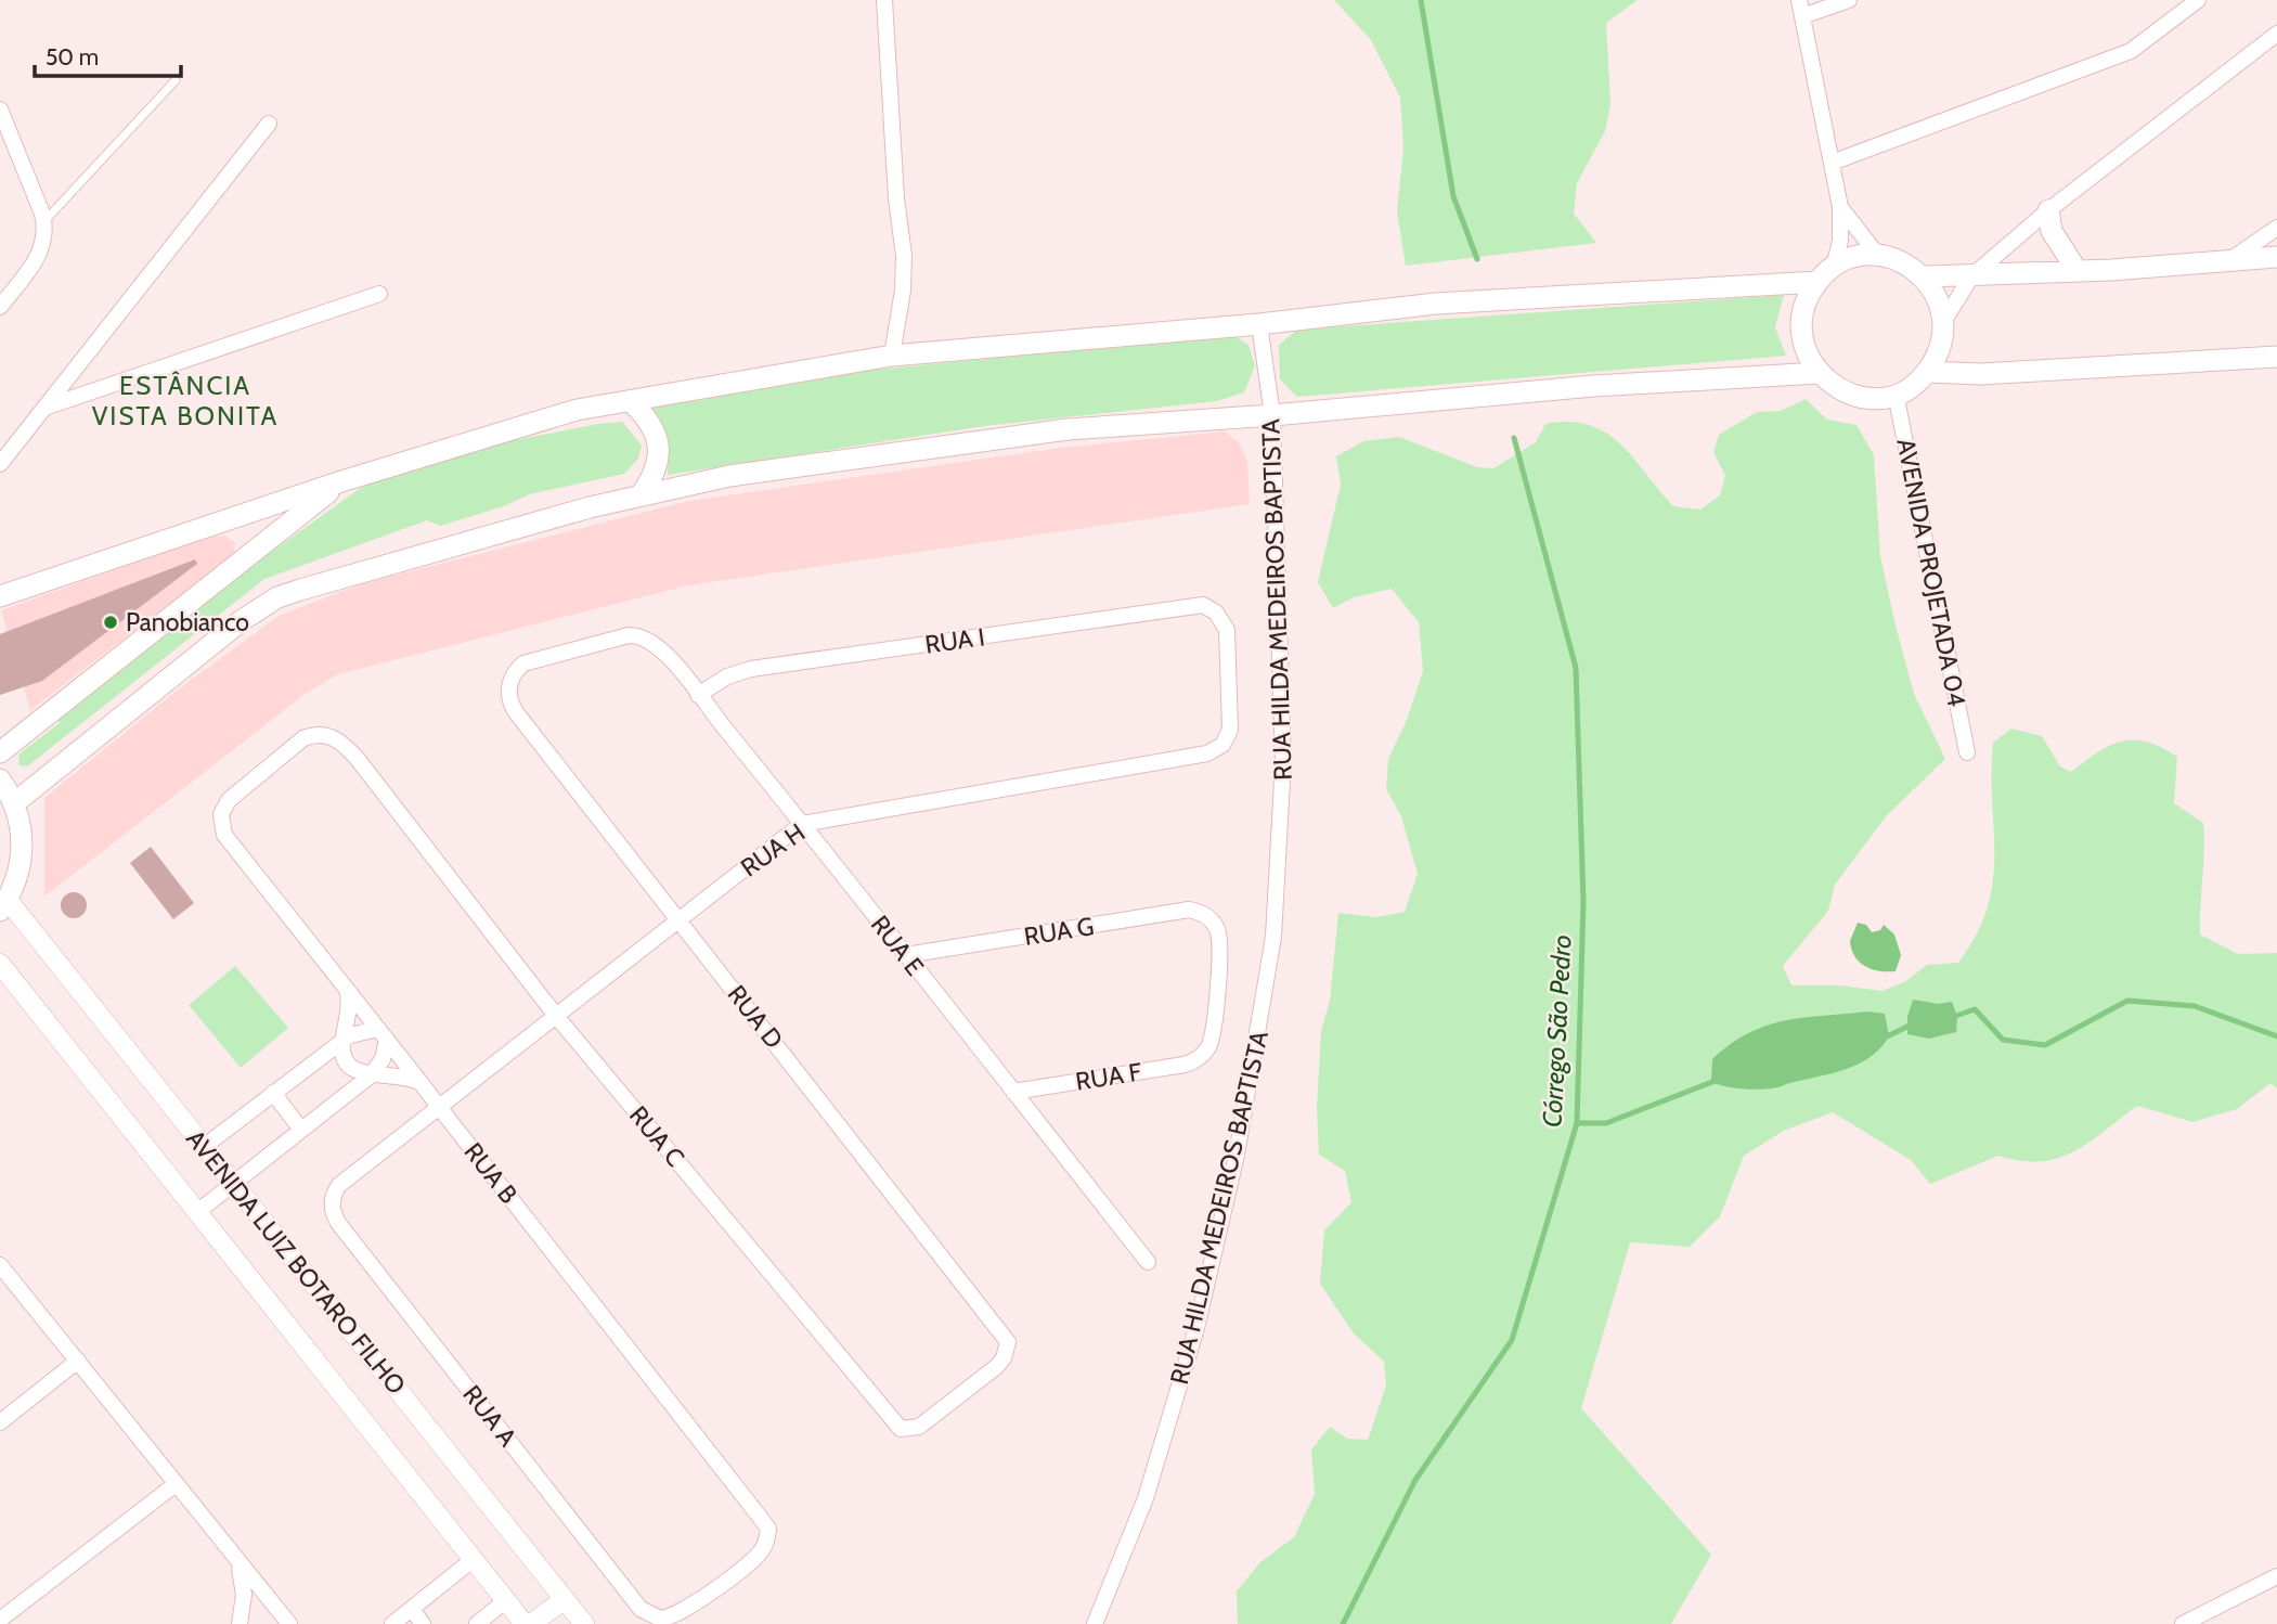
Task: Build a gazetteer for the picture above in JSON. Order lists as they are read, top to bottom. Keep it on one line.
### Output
{"streets":{"street":["AVENIDA PROJETADA 04","RUA HILDA MEDEIROS BAPTISTA","RUA I","RUA H","RUA G","RUA E","RUA D","RUA F","RUA C","RUA B","AVENIDA LUIZ BOTARO FILHO","RUA A"]},"crossings":[["RUA I","RUA H"],["RUA I","RUA E"],["RUA H","RUA E"],["RUA H","RUA D"],["RUA H","RUA C"],["RUA H","RUA B"],["RUA H","RUA A"],["RUA G","RUA E"],["RUA G","RUA F"],["RUA E","RUA D"],["RUA E","RUA F"],["RUA D","RUA C"],["RUA C","RUA B"],["RUA B","RUA A"]],"districts":["ESTÂNCIA VISTA BONITA"],"water":["Córrego São Pedro"],"places":["Panobianco"],"scale_bar":"50 m"}
